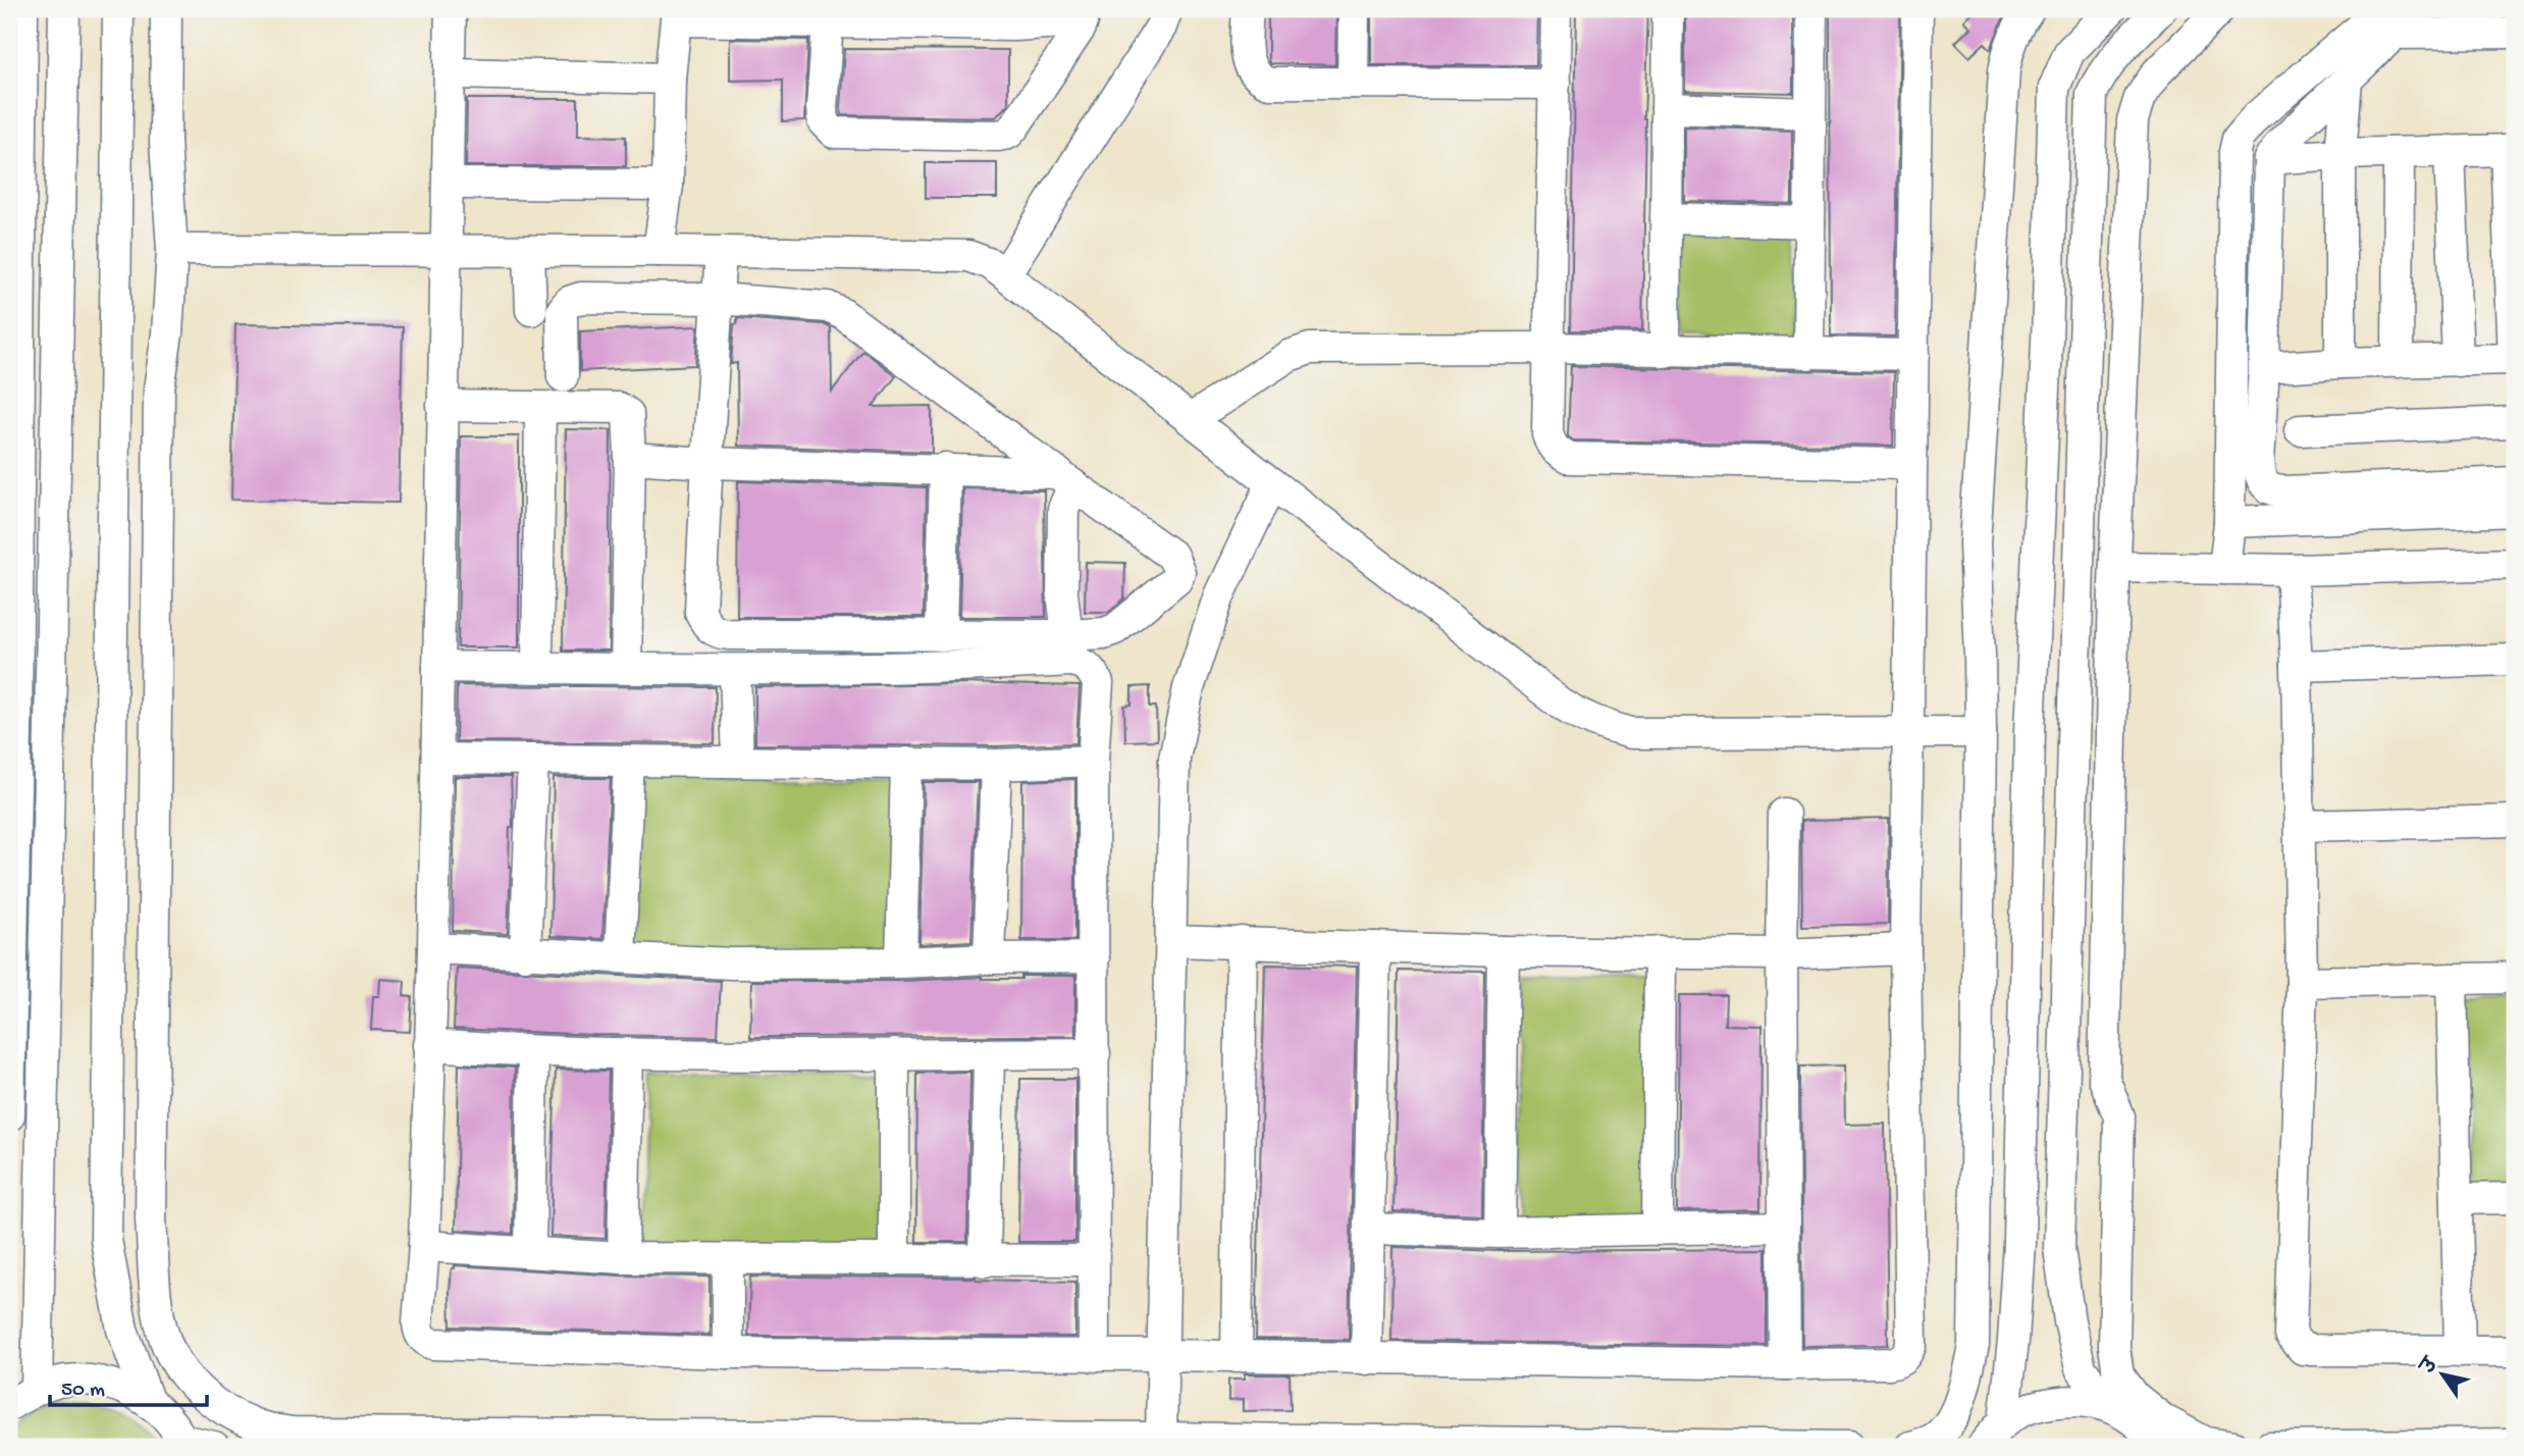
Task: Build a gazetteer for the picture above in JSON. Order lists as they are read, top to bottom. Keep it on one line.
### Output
{"scale_bar":"50 m","north":"top left"}
